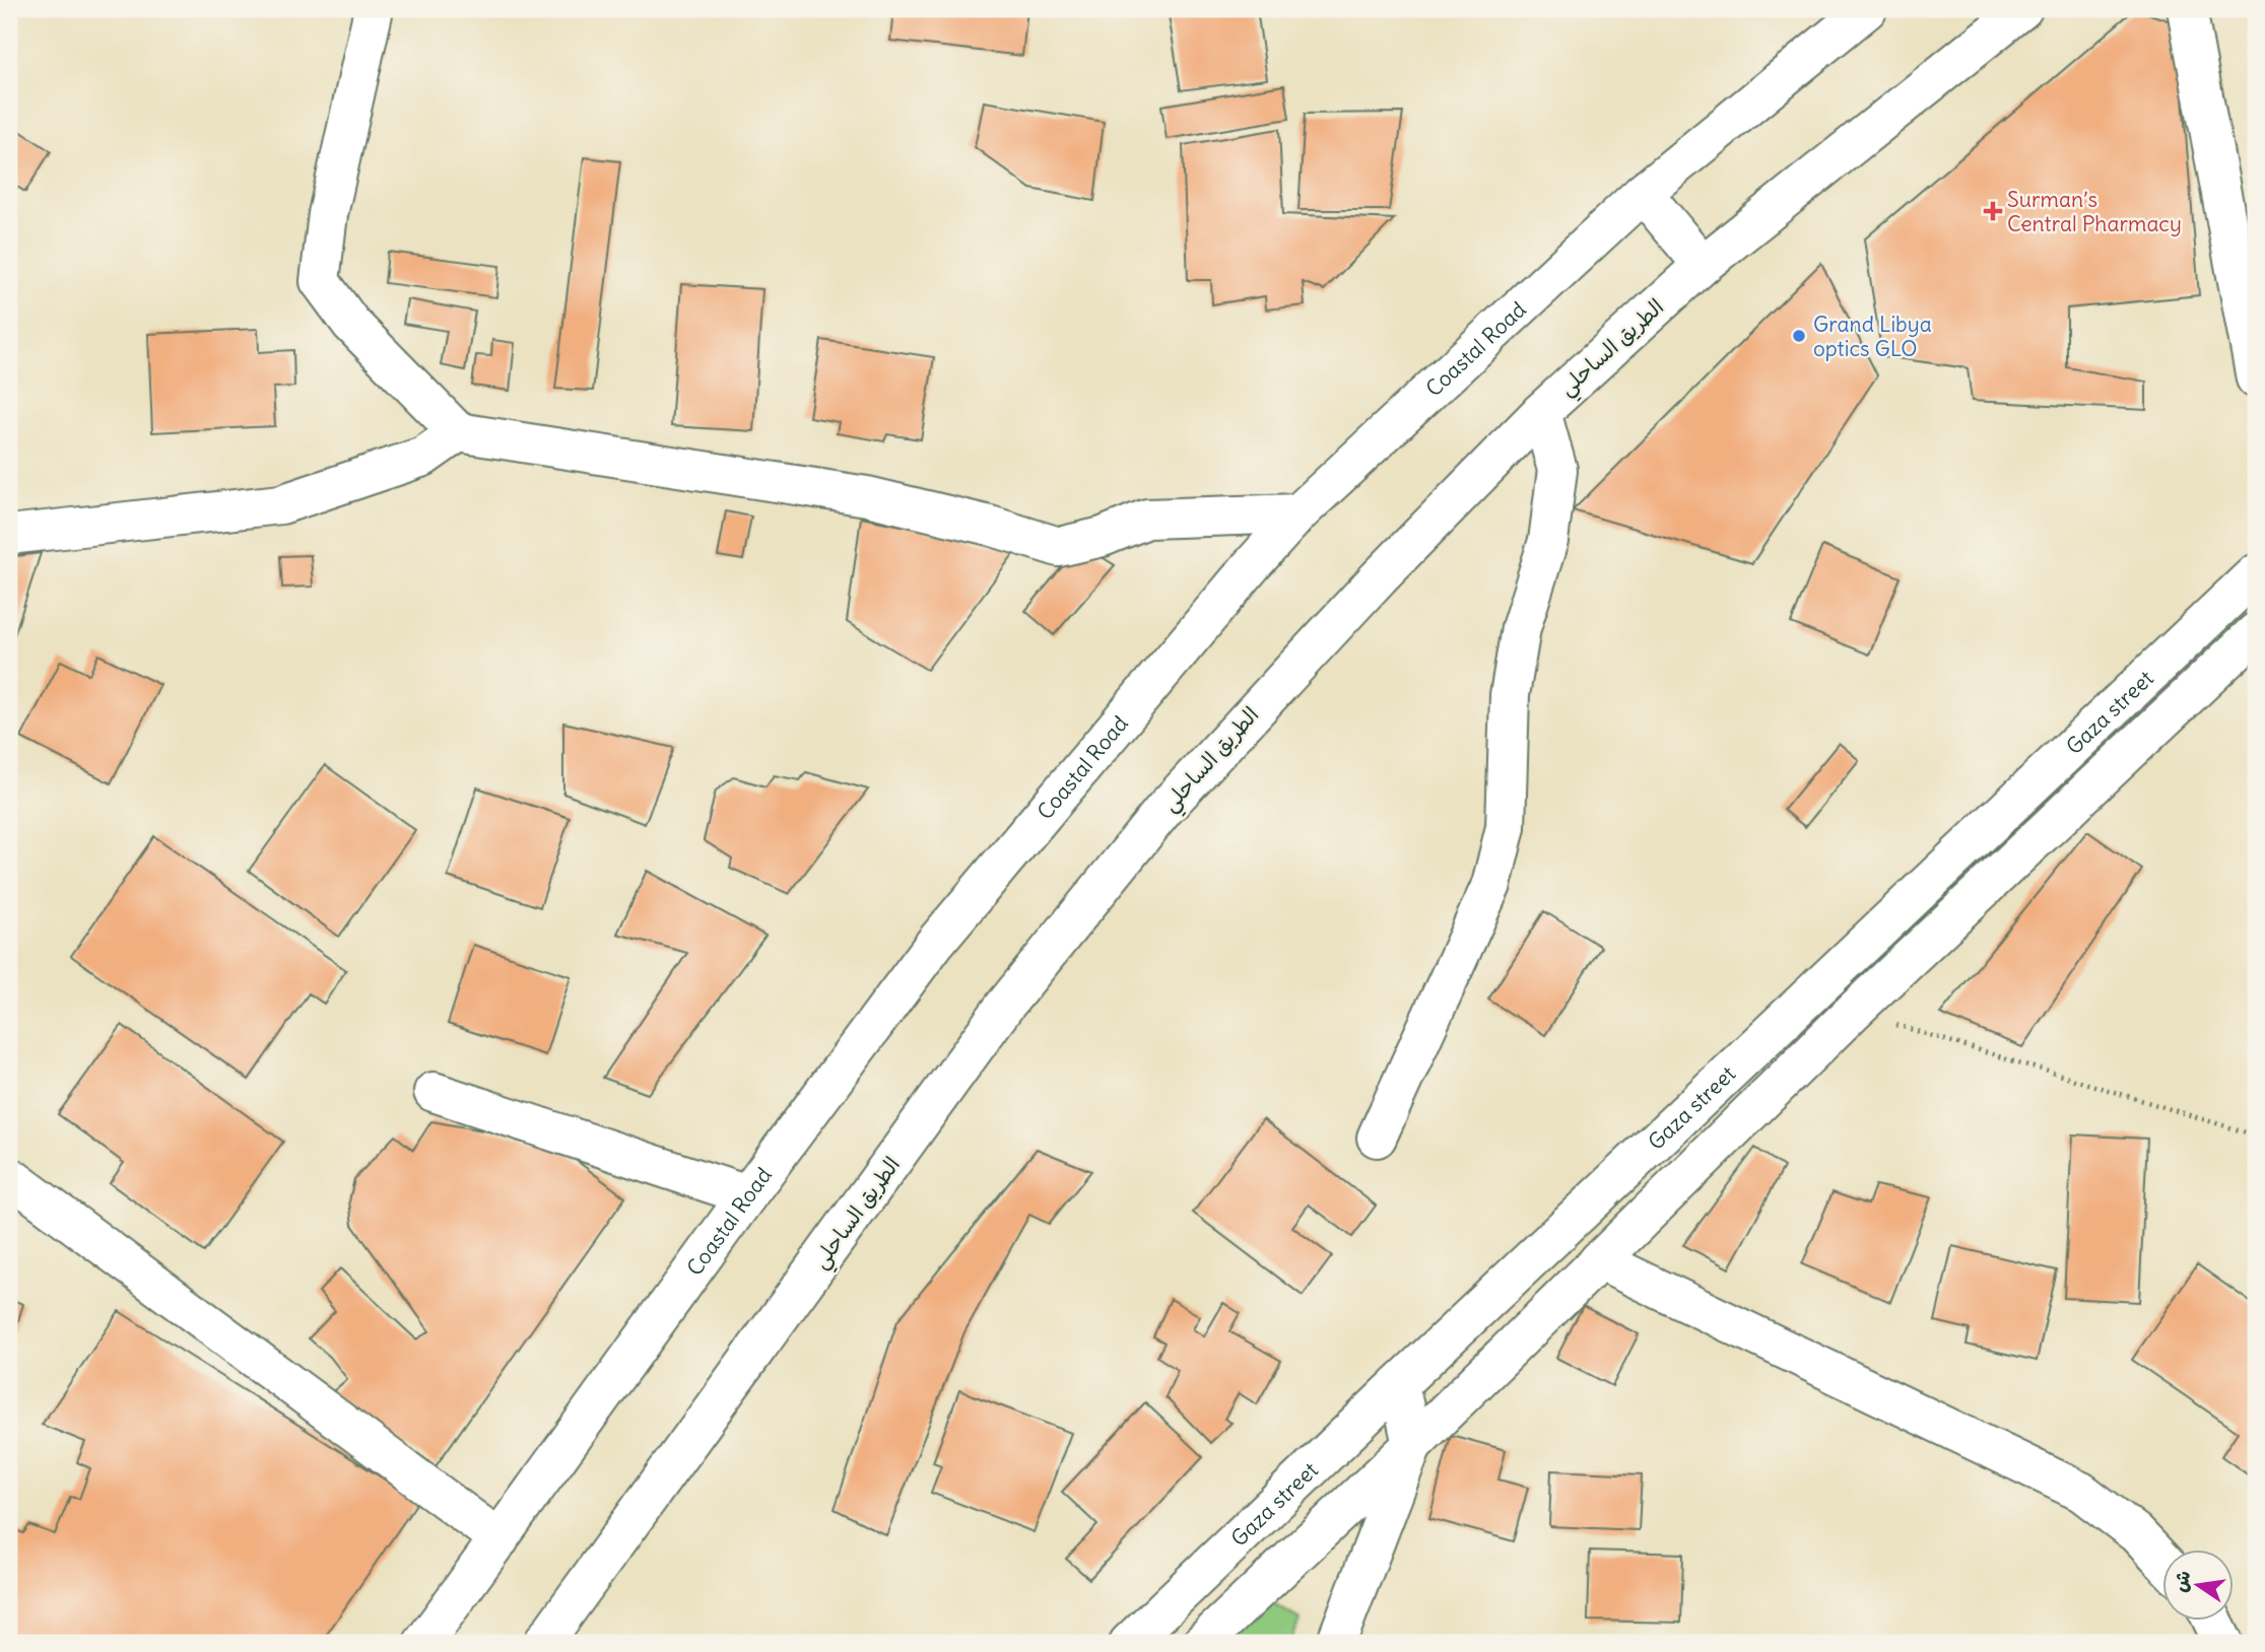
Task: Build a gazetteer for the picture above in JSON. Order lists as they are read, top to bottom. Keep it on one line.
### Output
{"streets":{"main road":["الطريق الساحلي","Coastal Road","Gaza street"]},"places":{"health":["Surman’s Central Pharmacy"],"other":["Grand Libya optics GLO"]},"north":"left"}
